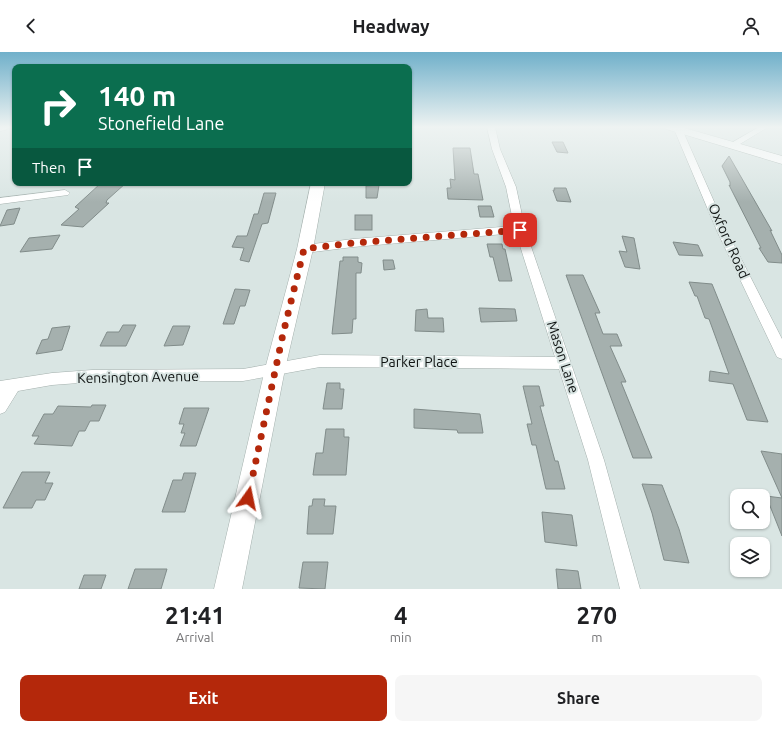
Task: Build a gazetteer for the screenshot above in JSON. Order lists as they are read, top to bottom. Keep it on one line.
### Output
{"streets":{"street":["Oxford Road","Mason Lane","Parker Place","Kensington Avenue"]},"crossings":[["Mason Lane","Parker Place"],["Parker Place","Kensington Avenue"]],"page":{"header":"Headway","turn":["140 m","Stonefield Lane"],"then":"Then","eta":["21:41","Arrival","4","min","270","m"],"buttons":["Exit","Share"]}}
